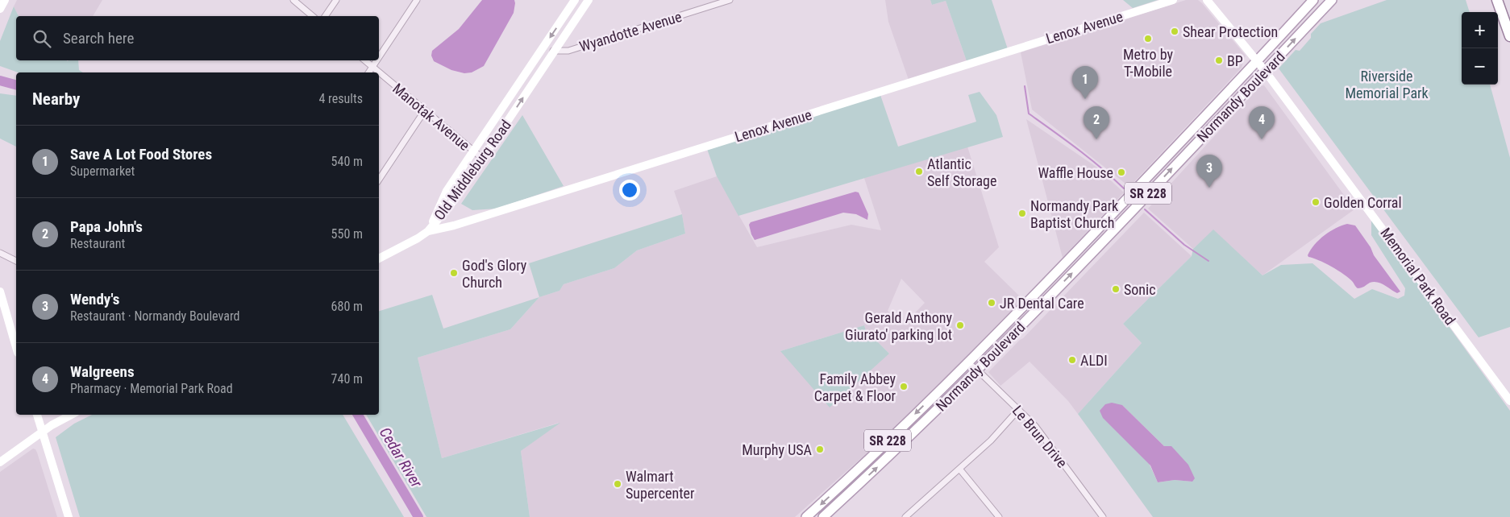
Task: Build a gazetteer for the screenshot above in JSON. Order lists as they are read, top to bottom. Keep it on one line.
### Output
{"streets":{"main road":["Normandy Boulevard","SR 228"],"street":["Lenox Avenue","Wyandotte Avenue","Manotak Avenue","Old Middleburg Road","Memorial Park Road","Le Brun Drive"]},"crossings":[["Lenox Avenue","Old Middleburg Road"],["Wyandotte Avenue","Old Middleburg Road"],["Normandy Boulevard","Memorial Park Road"],["Normandy Boulevard","Le Brun Drive"],["Manotak Avenue","Old Middleburg Road"]],"water":["Cedar River"],"parks":["Riverside Memorial Park"],"places":["Shear Protection","Metro by T-Mobile","BP","Atlantic Self Storage","Waffle House","Golden Corral","Normandy Park Baptist Church","God's Glory Church","Sonic","JR Dental Care","Gerald Anthony Giurato' parking lot","ALDI","Family Abbey Carpet & Floor","Murphy USA","Walmart Supercenter"],"page":{"map_buttons":["+","−"],"search":"Search here","pins":["1","2","4","3"],"heading":["Nearby","4 results"],"list":[{"mark":"1","name":"Save A Lot Food Stores","note":"Supermarket","value":"540 m"},{"mark":"2","name":"Papa John's","note":"Restaurant","value":"550 m"},{"mark":"3","name":"Wendy's","note":"Restaurant · Normandy Boulevard","value":"680 m"},{"mark":"4","name":"Walgreens","note":"Pharmacy · Memorial Park Road","value":"740 m"}]}}
